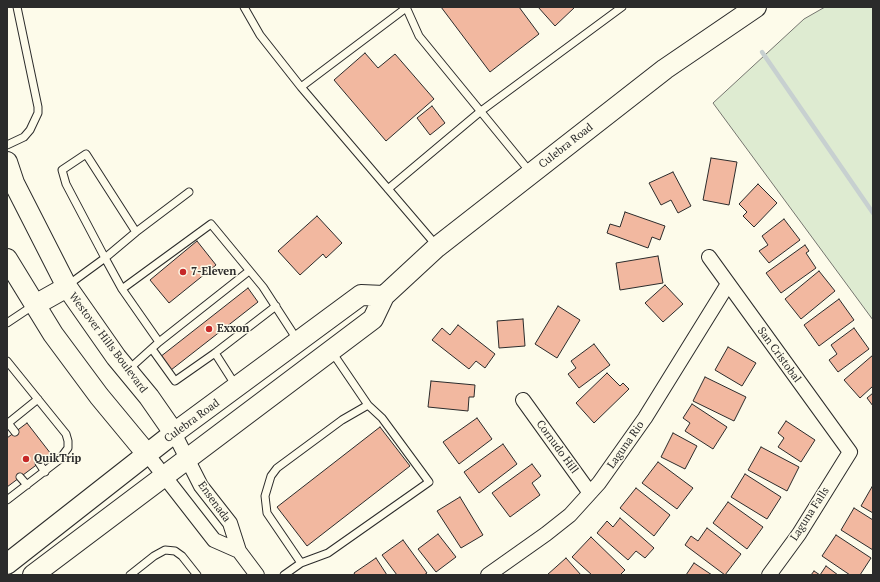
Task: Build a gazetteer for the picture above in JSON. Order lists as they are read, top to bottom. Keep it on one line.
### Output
{"streets":{"main road":["Culebra Road","Westover Hills Boulevard"],"street":["San Cristobal","Laguna Rio","Cornudo Hill","Ensenada","Laguna Falls"]},"crossings":[["Culebra Road","Westover Hills Boulevard"],["Culebra Road","Ensenada"],["Westover Hills Boulevard","Ensenada"],["San Cristobal","Laguna Rio"],["San Cristobal","Laguna Falls"],["Laguna Rio","Cornudo Hill"]],"places":["7-Eleven","Exxon","QuikTrip"]}
